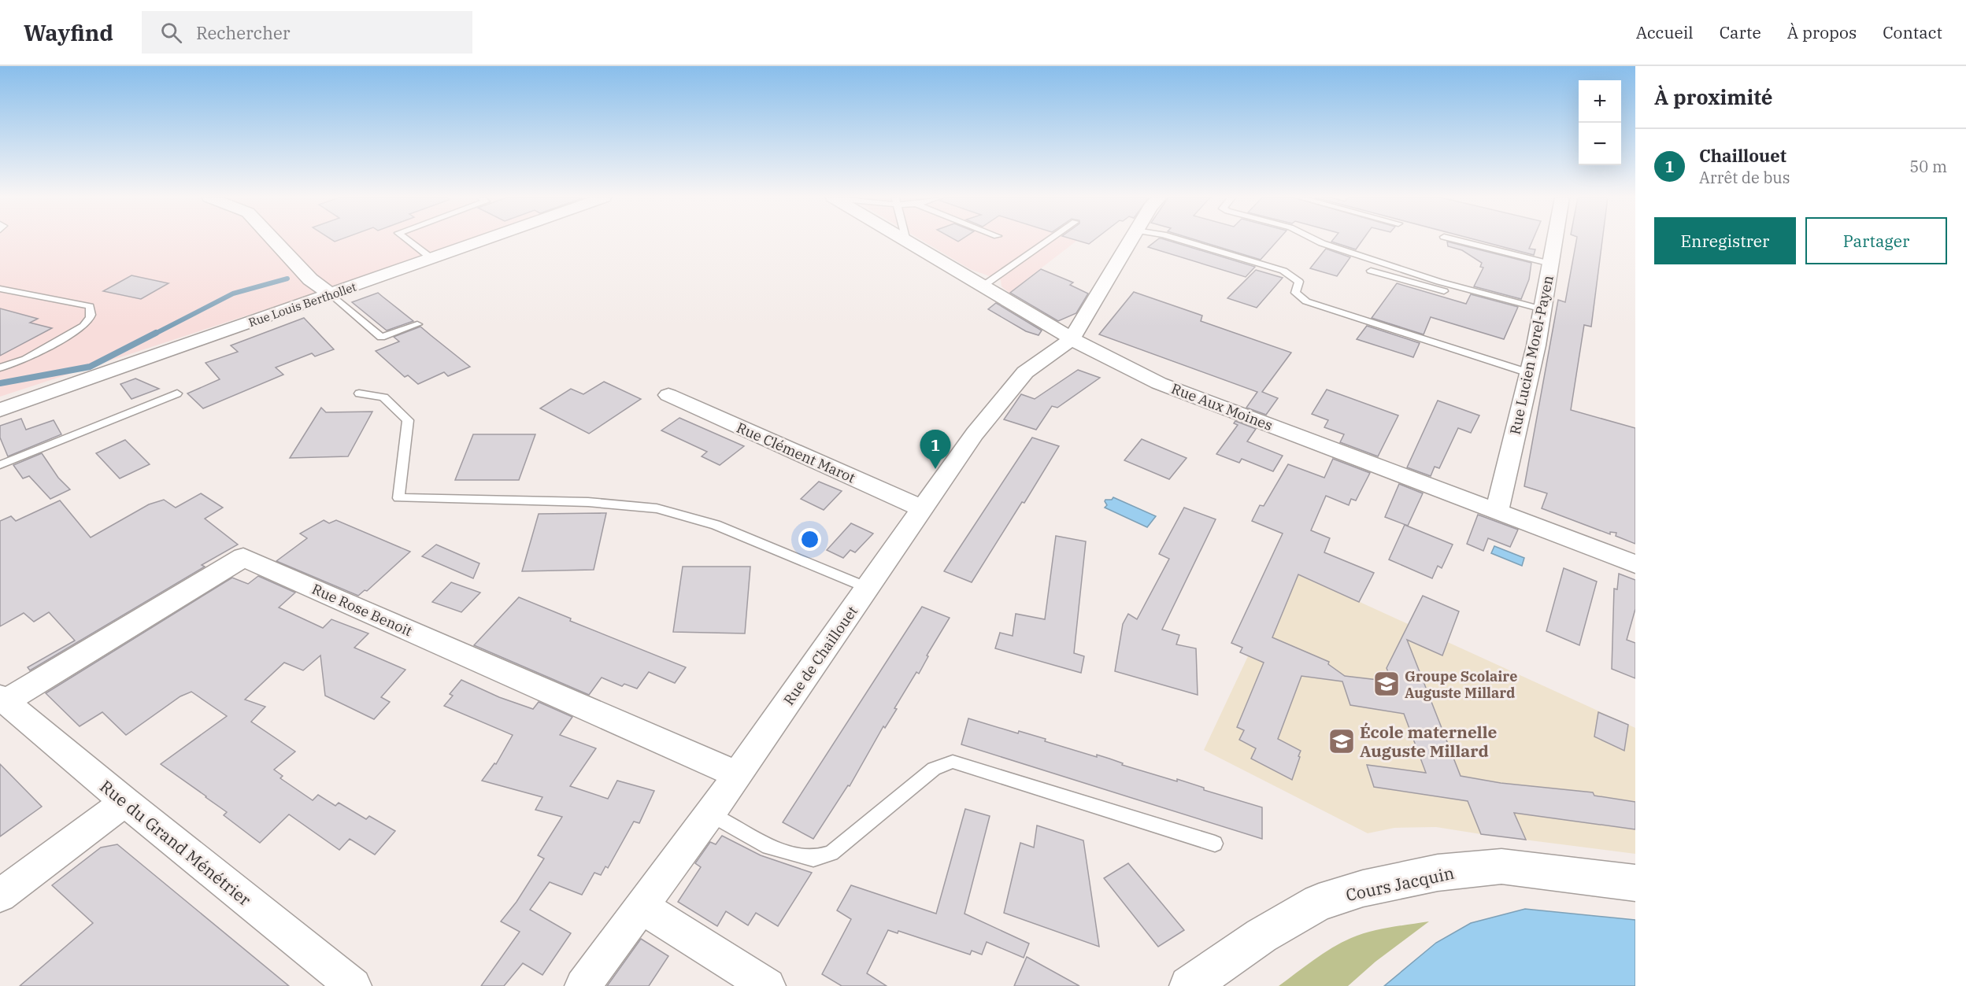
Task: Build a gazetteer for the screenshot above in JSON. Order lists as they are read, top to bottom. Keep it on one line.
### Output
{"streets":{"main road":["Cours Jacquin"],"street":["Rue Louis Berthollet","Rue Lucien Morel-Payen","Rue Aux Moines","Rue Clément Marot","Rue Rose Benoit","Rue de Chaillouet","Rue du Grand Ménétrier"]},"crossings":[["Rue Lucien Morel-Payen","Rue Aux Moines"],["Rue Aux Moines","Rue de Chaillouet"],["Rue Clément Marot","Rue de Chaillouet"],["Rue Rose Benoit","Rue de Chaillouet"],["Rue Rose Benoit","Rue du Grand Ménétrier"]],"places":{"school or university":["Groupe Scolaire Auguste Millard","École maternelle Auguste Millard"]},"page":{"header":"Wayfind","search":"Rechercher","nav":["Accueil","Carte","À propos","Contact"],"heading":"À proximité","map_buttons":["+","−"],"list":[{"mark":"1","name":"Chaillouet","note":"Arrêt de bus","value":"50 m"}],"buttons":["Enregistrer","Partager"],"pins":"1"}}
